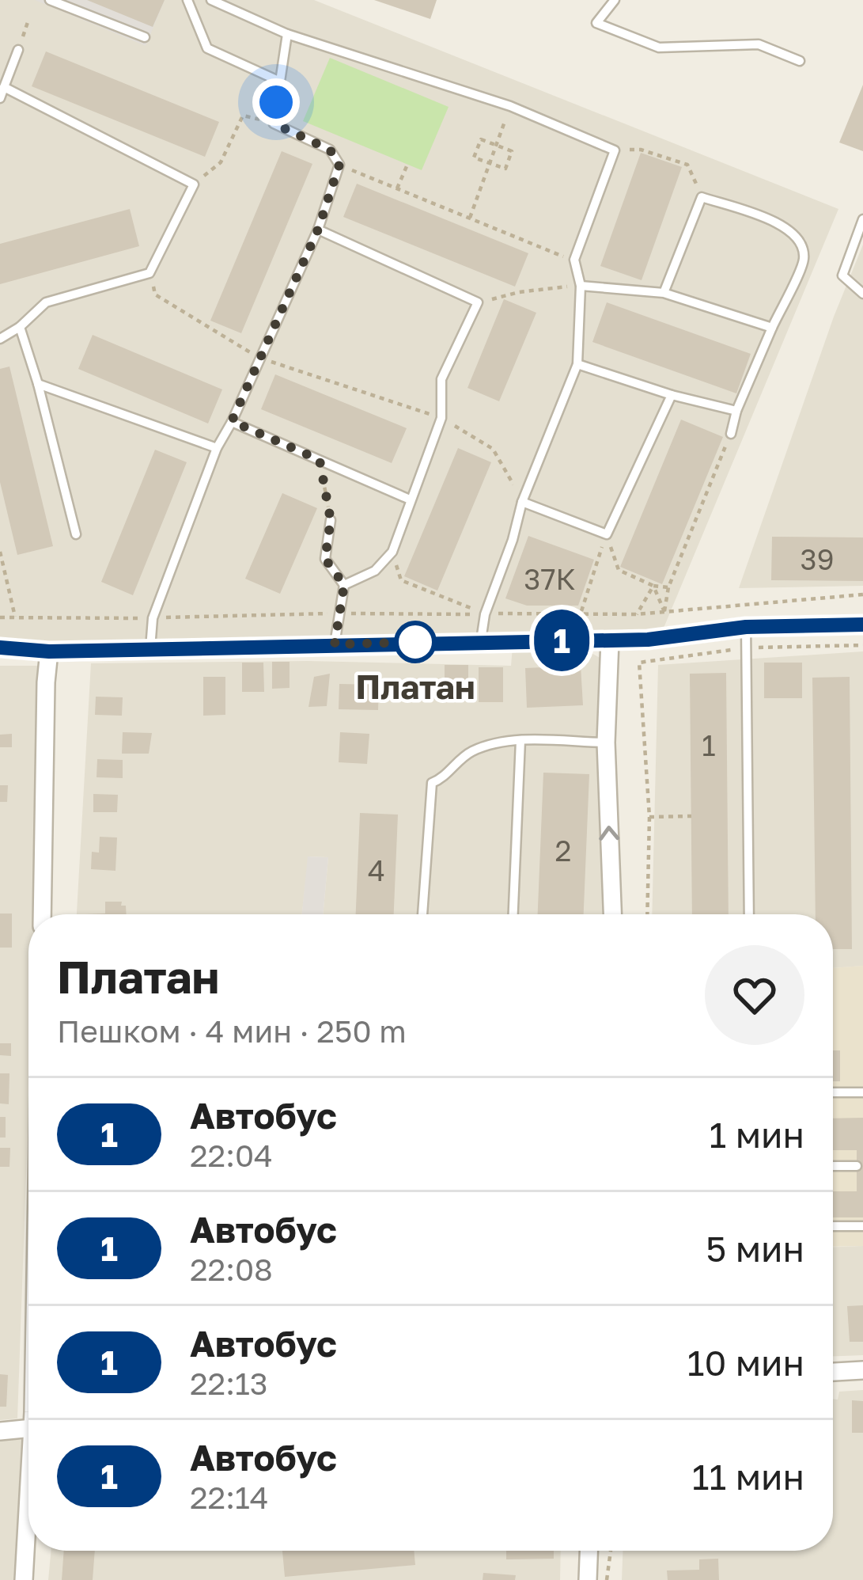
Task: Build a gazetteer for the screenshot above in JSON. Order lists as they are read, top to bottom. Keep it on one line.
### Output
{"places":["Платан"],"lines":["bus line 1"],"house_numbers":["39","37К","1","2","4"],"page":{"on_map":"1","heading":["Платан","Пешком · 4 мин · 250 m"],"list":[{"mark":"1","name":"Автобус","note":"22:04","value":"1 мин"},{"mark":"1","name":"Автобус","note":"22:08","value":"5 мин"},{"mark":"1","name":"Автобус","note":"22:13","value":"10 мин"},{"mark":"1","name":"Автобус","note":"22:14","value":"11 мин"}]}}
